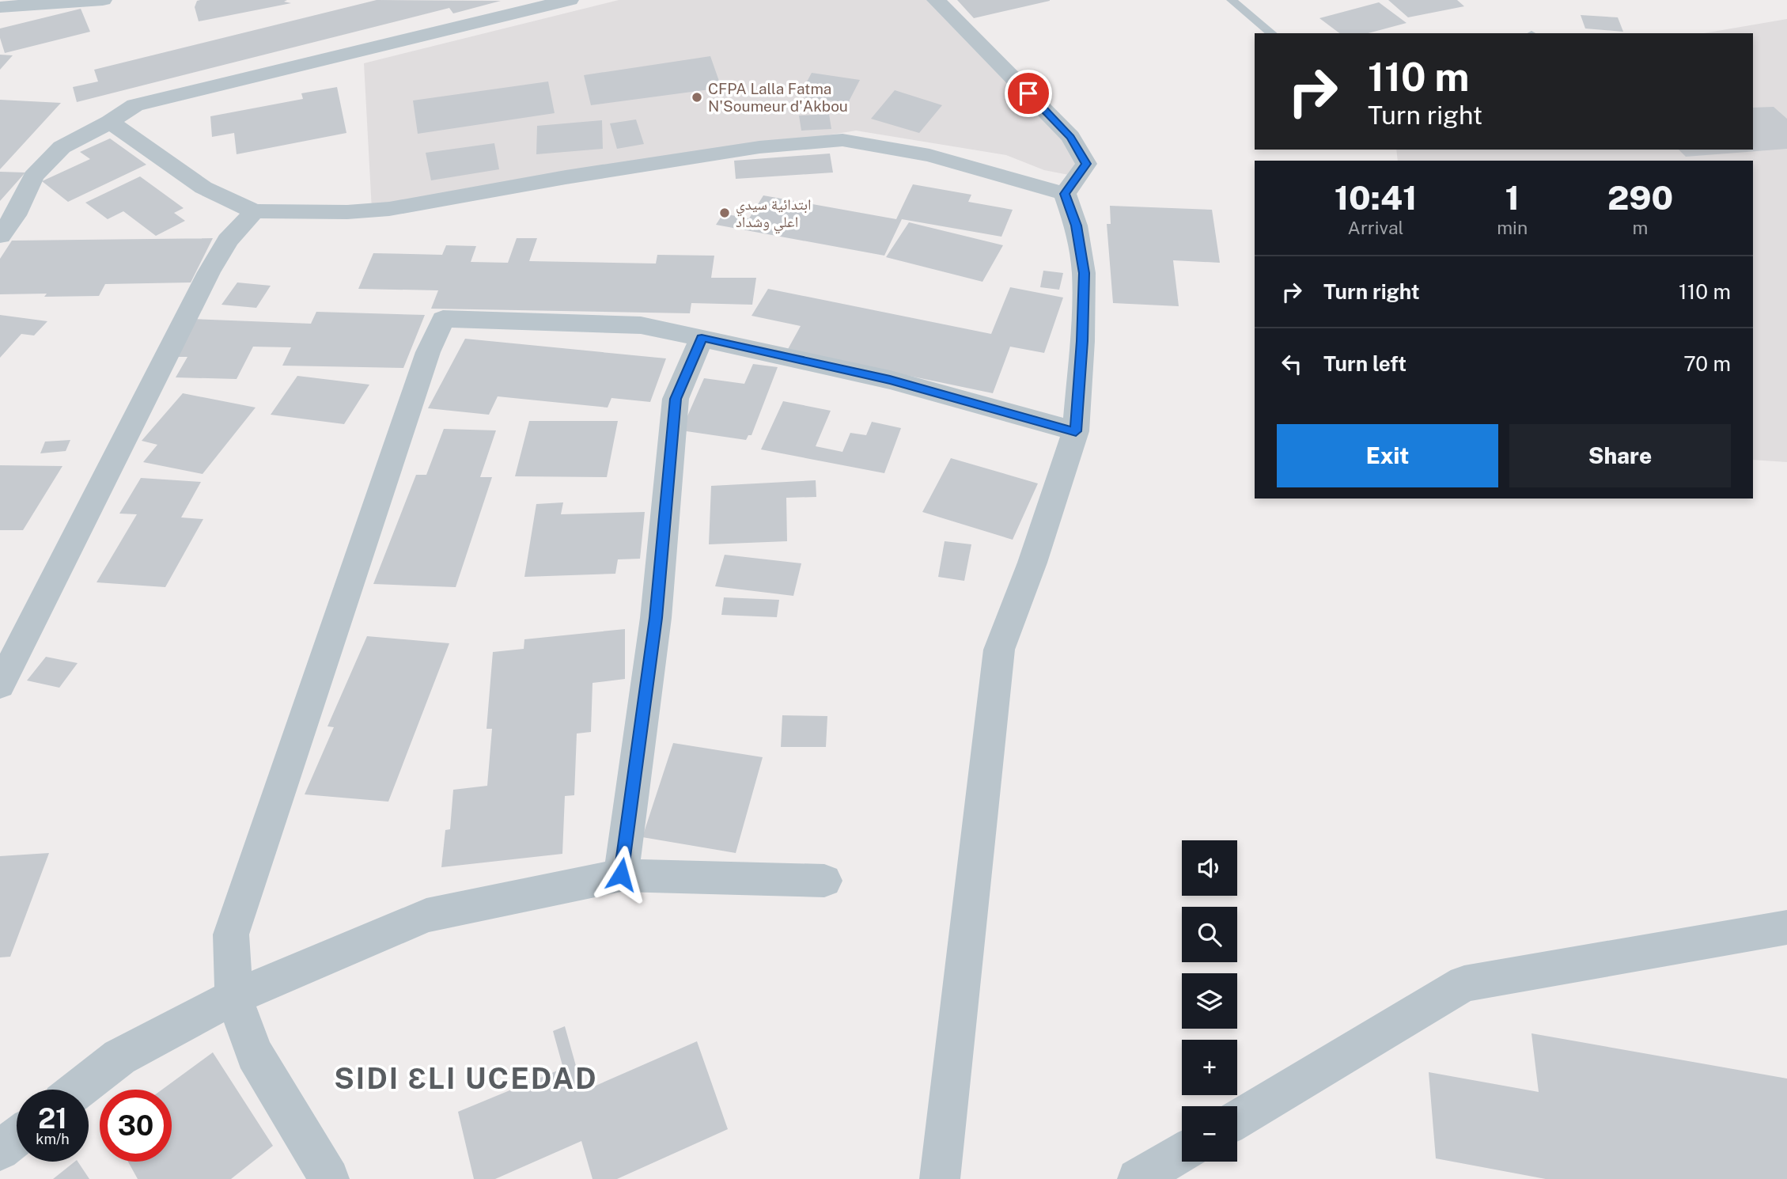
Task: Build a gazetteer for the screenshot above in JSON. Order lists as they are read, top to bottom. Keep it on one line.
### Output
{"districts":["SIDI ƐLI UCEDAD"],"places":["CFPA Lalla Fatma N'Soumeur d'Akbou","ابتدائية سيدي اعلي وشداد"],"page":{"turn":["110 m","Turn right"],"eta":["10:41","Arrival","1","min","290","m"],"list":[{"name":"Turn right","value":"110 m"},{"name":"Turn left","value":"70 m"}],"buttons":["Exit","Share"],"map_buttons":["+","−"],"speed":"21 km/h","limit":"30"}}
